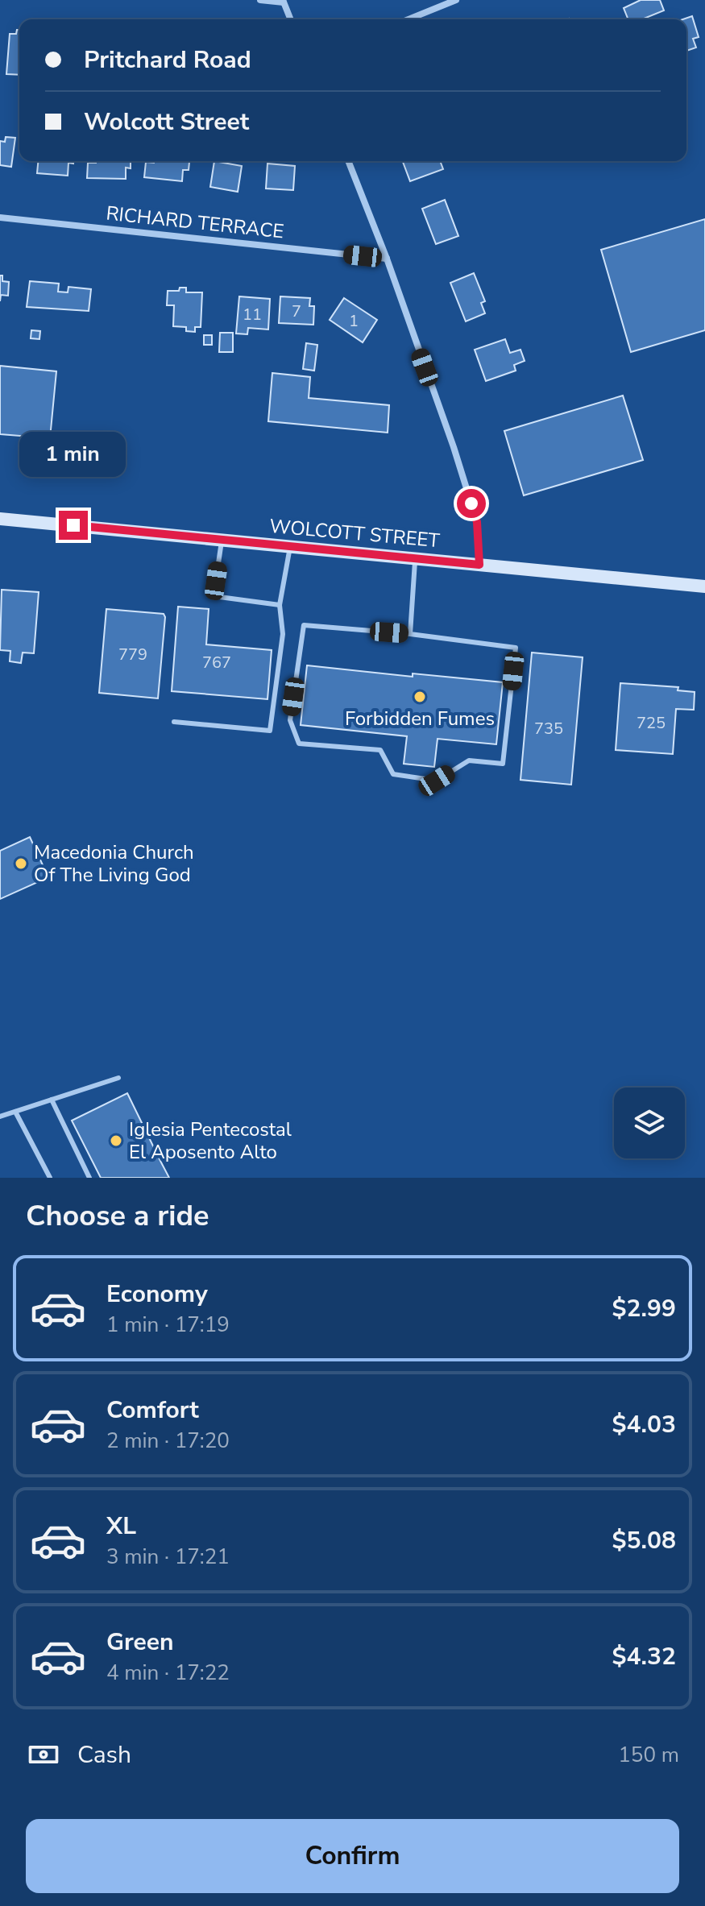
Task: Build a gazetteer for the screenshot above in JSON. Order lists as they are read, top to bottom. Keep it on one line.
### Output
{"streets":{"main road":["WOLCOTT STREET"],"street":["RICHARD TERRACE"]},"places":["Forbidden Fumes","Macedonia Church Of The Living God","Iglesia Pentecostal El Aposento Alto"],"house_numbers":["7","11","1","779","767","725","735"],"page":{"banner":["Pritchard Road","Wolcott Street"],"bubble":"1 min","heading":"Choose a ride","list":[{"name":"Economy","note":"1 min · 17:19","value":"$2.99"},{"name":"Comfort","note":"2 min · 17:20","value":"$4.03"},{"name":"XL","note":"3 min · 17:21","value":"$5.08"},{"name":"Green","note":"4 min · 17:22","value":"$4.32"}],"pay":["Cash","150 m"],"buttons":"Confirm"}}
